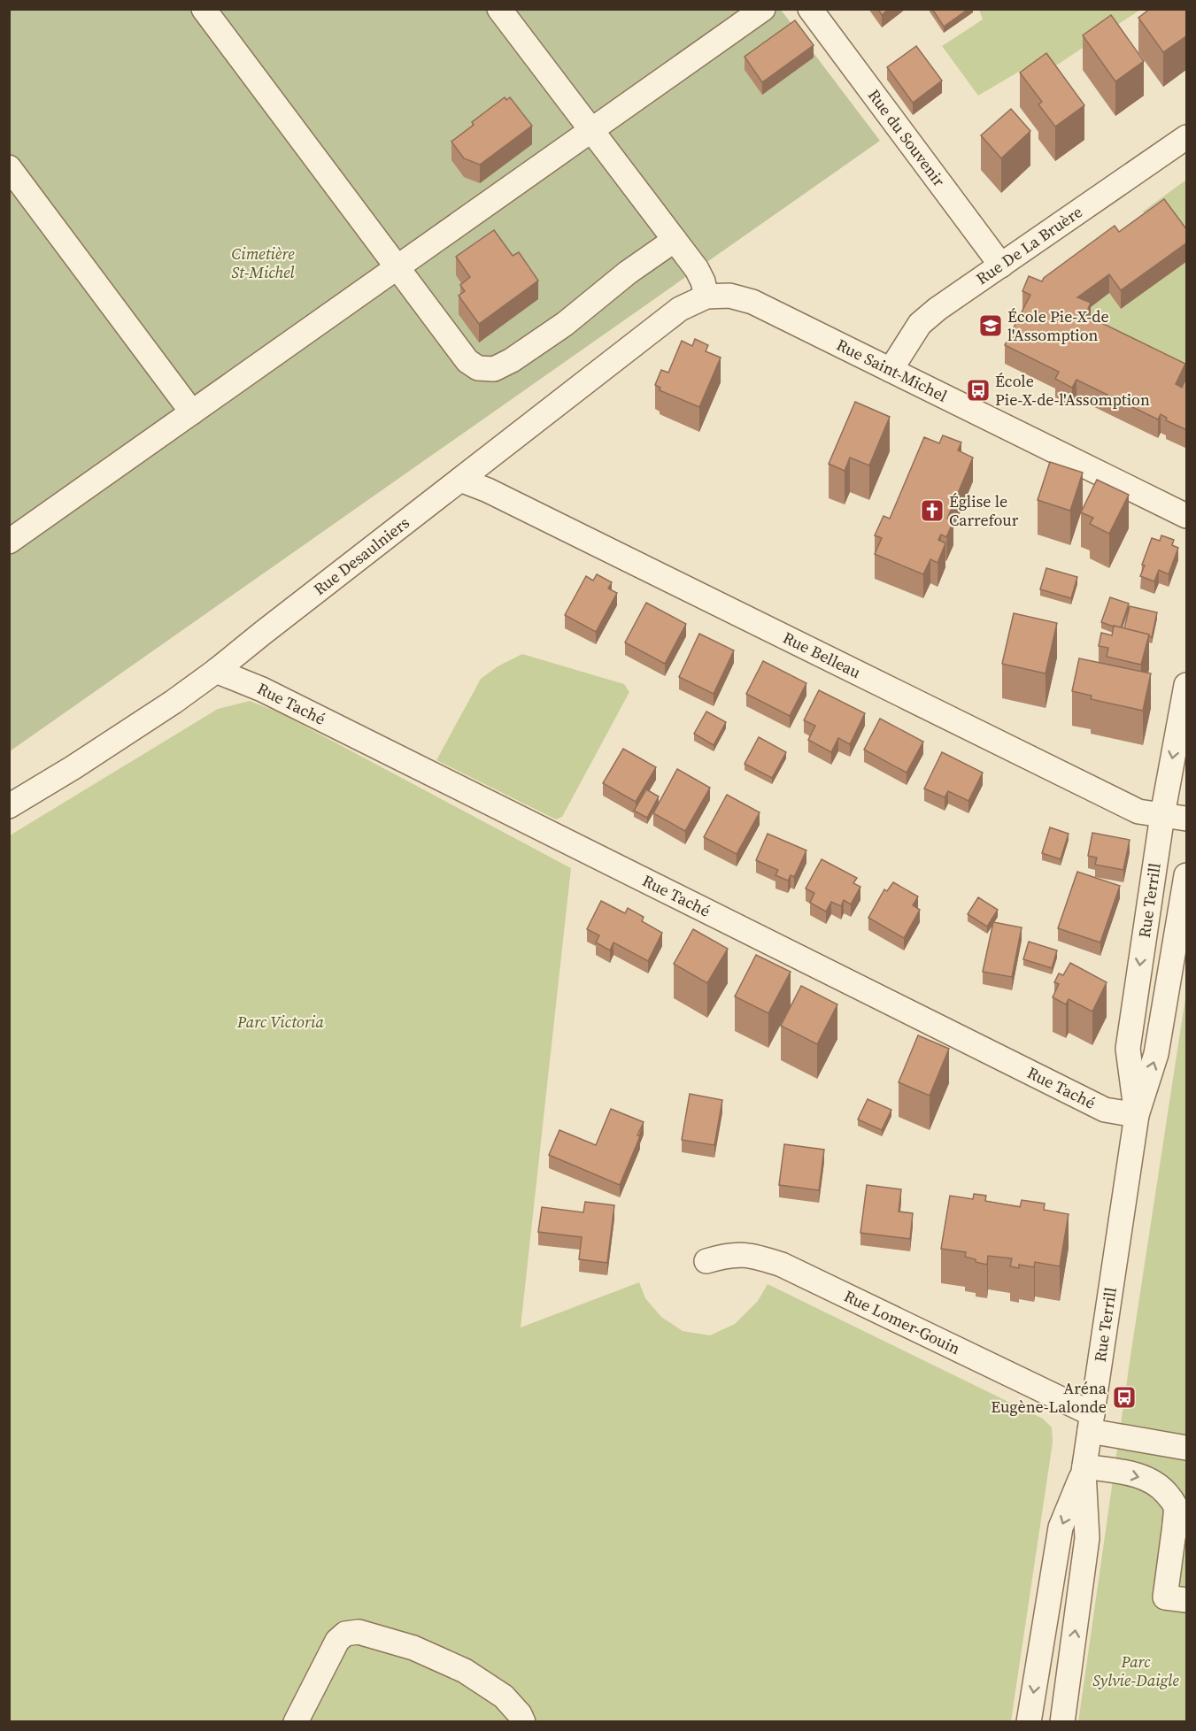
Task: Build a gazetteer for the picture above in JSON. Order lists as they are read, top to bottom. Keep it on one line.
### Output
{"streets":{"street":["Rue du Souvenir","Rue De La Bruère","Rue Saint-Michel","Rue Desaulniers","Rue Belleau","Rue Taché","Rue Terrill","Rue Lomer-Gouin"]},"crossings":[["Rue du Souvenir","Rue De La Bruère"],["Rue De La Bruère","Rue Saint-Michel"],["Rue Saint-Michel","Rue Desaulniers"],["Rue Desaulniers","Rue Belleau"],["Rue Desaulniers","Rue Taché"],["Rue Belleau","Rue Terrill"],["Rue Taché","Rue Terrill"],["Rue Terrill","Rue Lomer-Gouin"]],"parks":["Cimetière St-Michel","Parc Victoria","Parc Sylvie-Daigle"],"places":{"school or university":["École Pie-X-de l'Assomption"],"bus stop":["École Pie-X-de-l'Assomption","Aréna Eugène-Lalonde"],"church":["Église le Carrefour"]}}
